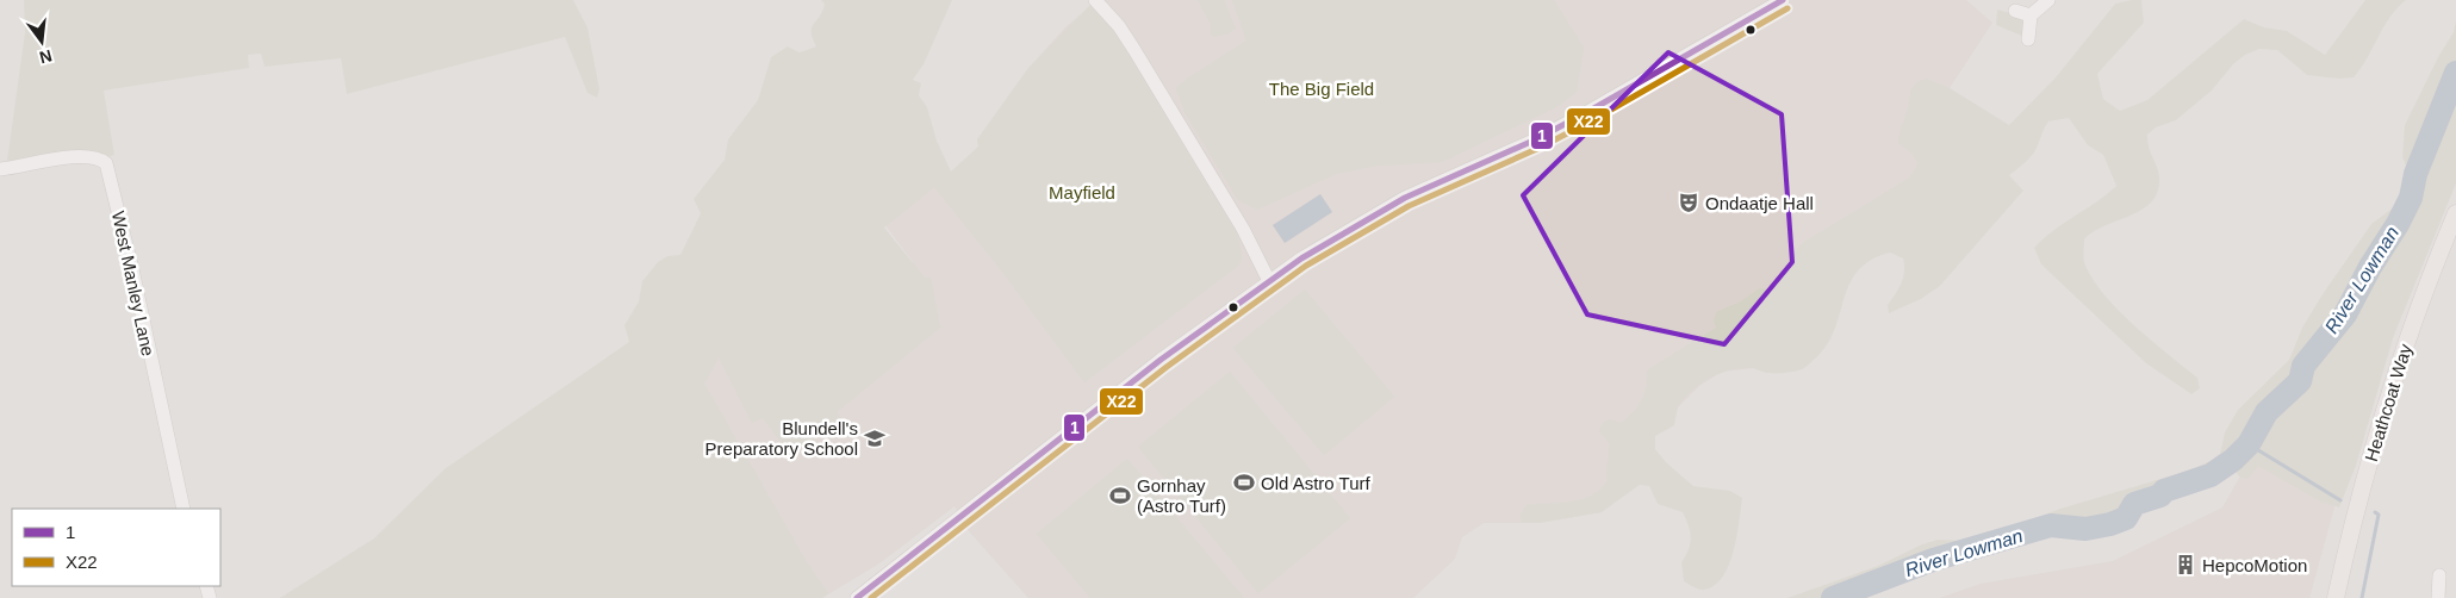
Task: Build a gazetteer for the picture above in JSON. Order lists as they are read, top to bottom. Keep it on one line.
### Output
{"streets":{"main road":["Heathcoat Way"],"street":["West Manley Lane"]},"water":["River Lowman"],"parks":["The Big Field","Mayfield"],"places":{"theatre":["Ondaatje Hall"],"school or university":["Blundell's Preparatory School"],"sports":["Old Astro Turf","Gornhay (Astro Turf)"],"building":["HepcoMotion"]},"lines":["transit line 1","transit line X22"],"legend":["1","X22"],"north":"bottom"}
